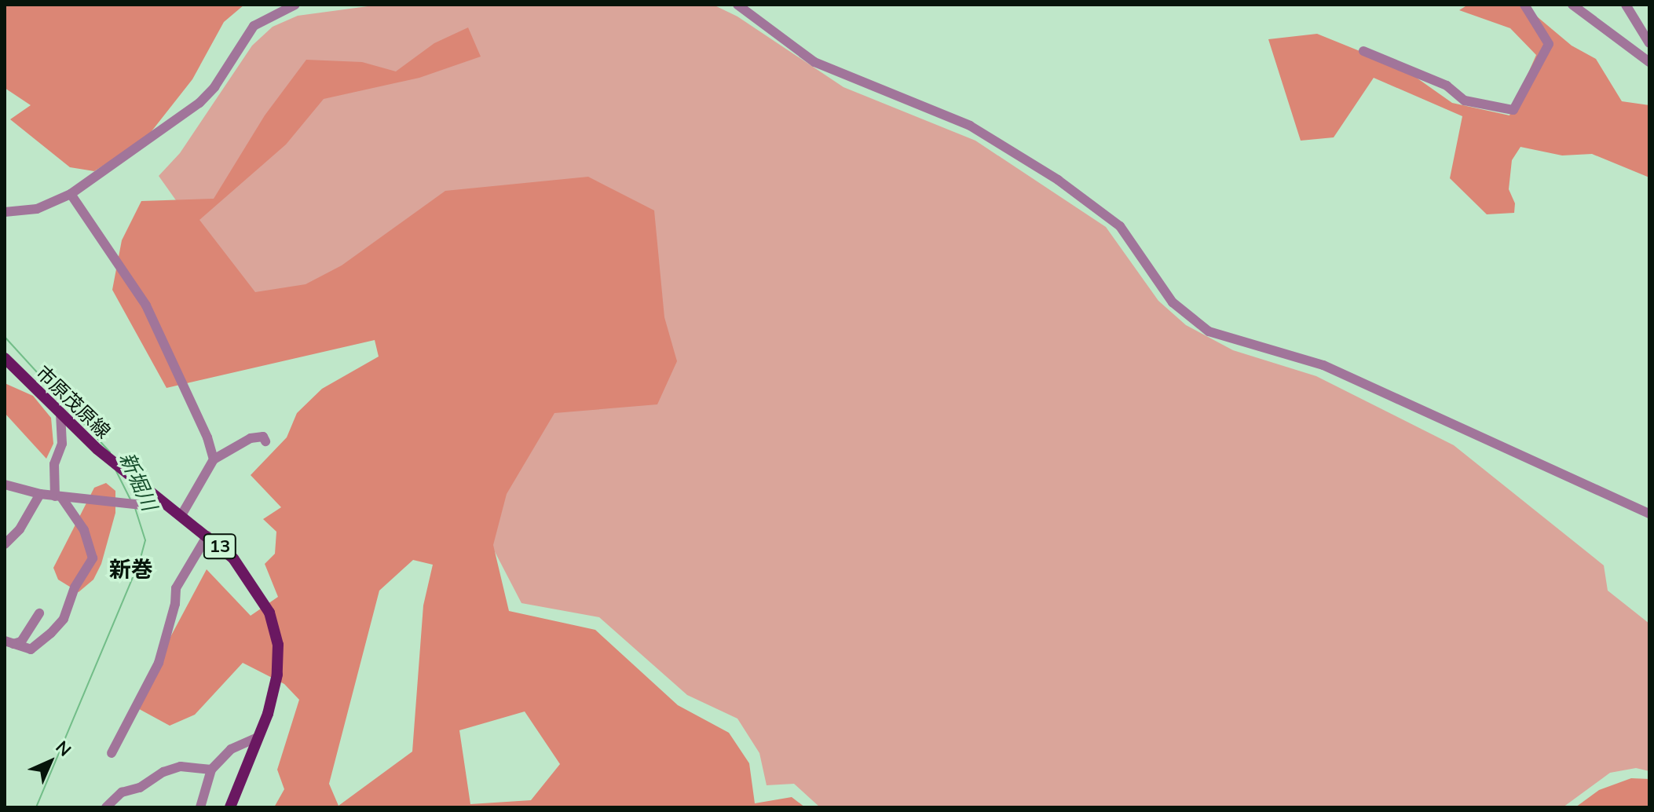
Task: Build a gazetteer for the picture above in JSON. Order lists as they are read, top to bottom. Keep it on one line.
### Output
{"streets":{"main road":["市原茂原線","13"]},"districts":["新巻"],"water":["新堀川"],"north":"top right"}
